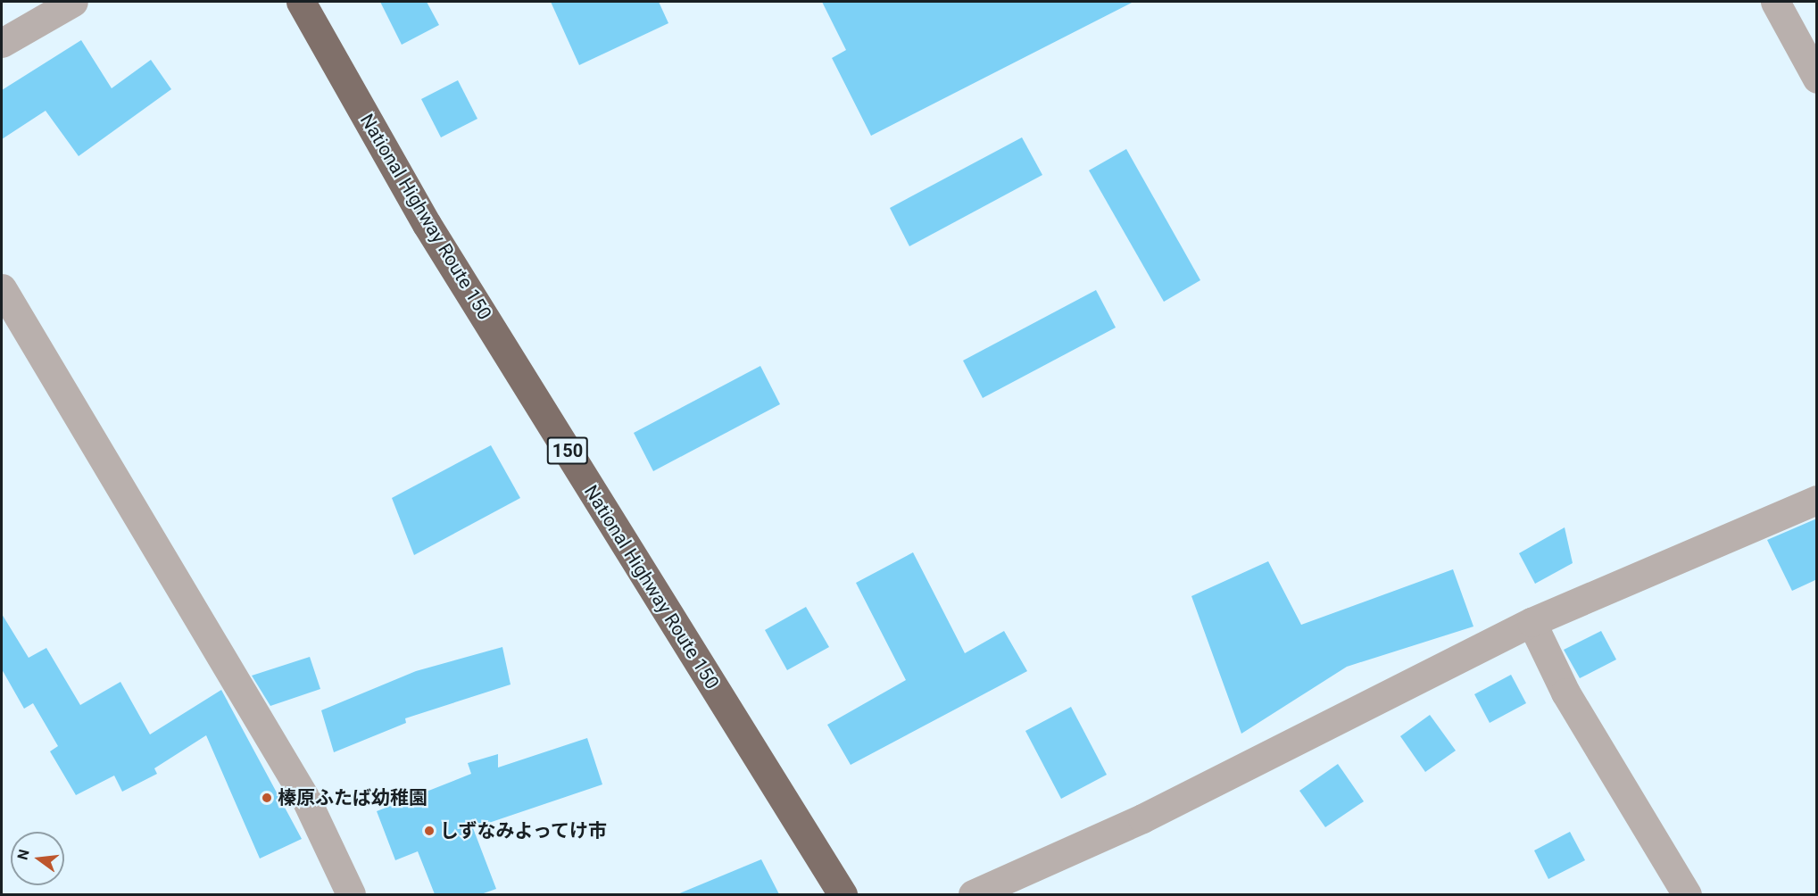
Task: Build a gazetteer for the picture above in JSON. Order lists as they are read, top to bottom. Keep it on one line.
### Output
{"streets":{"highway":["National Highway Route 150","150"]},"places":["榛原ふたば幼稚園","しずなみよってけ市"],"north":"left"}
